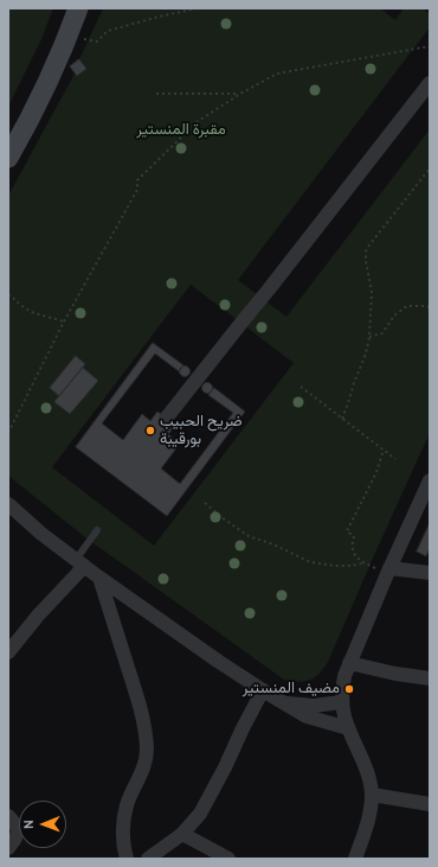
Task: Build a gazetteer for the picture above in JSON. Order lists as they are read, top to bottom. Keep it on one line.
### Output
{"parks":["مقبرة المنستير"],"places":["ضريح الحبيب بورقيبة","مضيف المنستير"],"north":"left"}
